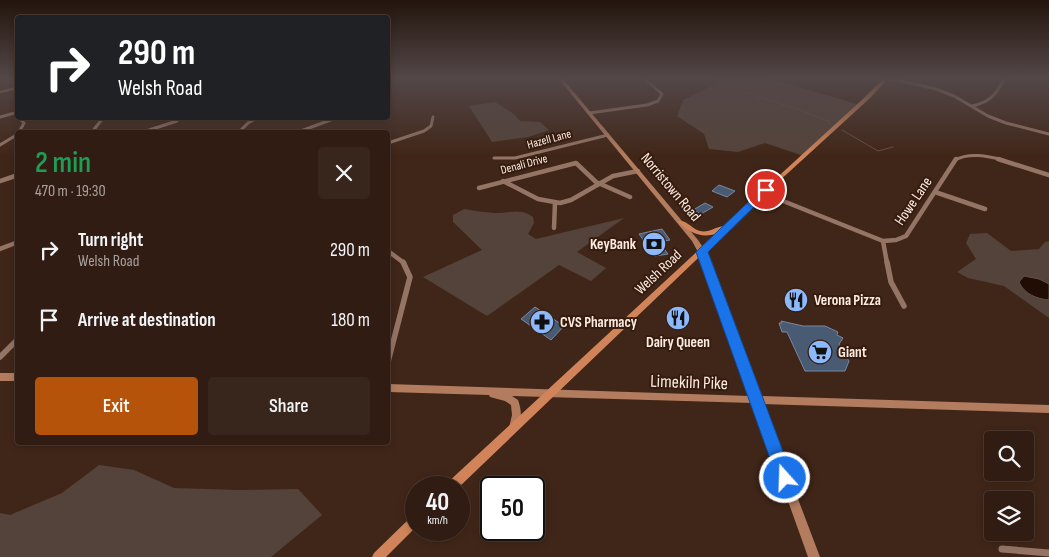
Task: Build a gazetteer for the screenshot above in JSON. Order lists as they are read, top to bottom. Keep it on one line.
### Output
{"streets":{"main road":["Norristown Road","Welsh Road","Limekiln Pike"],"street":["Hazell Lane","Denali Drive","Howe Lane"]},"crossings":[["Hazell Lane","Norristown Road"],["Norristown Road","Welsh Road"],["Norristown Road","Limekiln Pike"],["Welsh Road","Limekiln Pike"]],"places":{"bank":["KeyBank"],"restaurant":["Verona Pizza","Dairy Queen"],"pharmacy":["CVS Pharmacy"],"supermarket":["Giant"]},"page":{"turn":["290 m","Welsh Road"],"heading":["2 min","470 m · 19:30"],"list":[{"name":"Turn right","note":"Welsh Road","value":"290 m"},{"name":"Arrive at destination","value":"180 m"}],"buttons":["Exit","Share"],"speed":"40 km/h","limit":"50"}}
